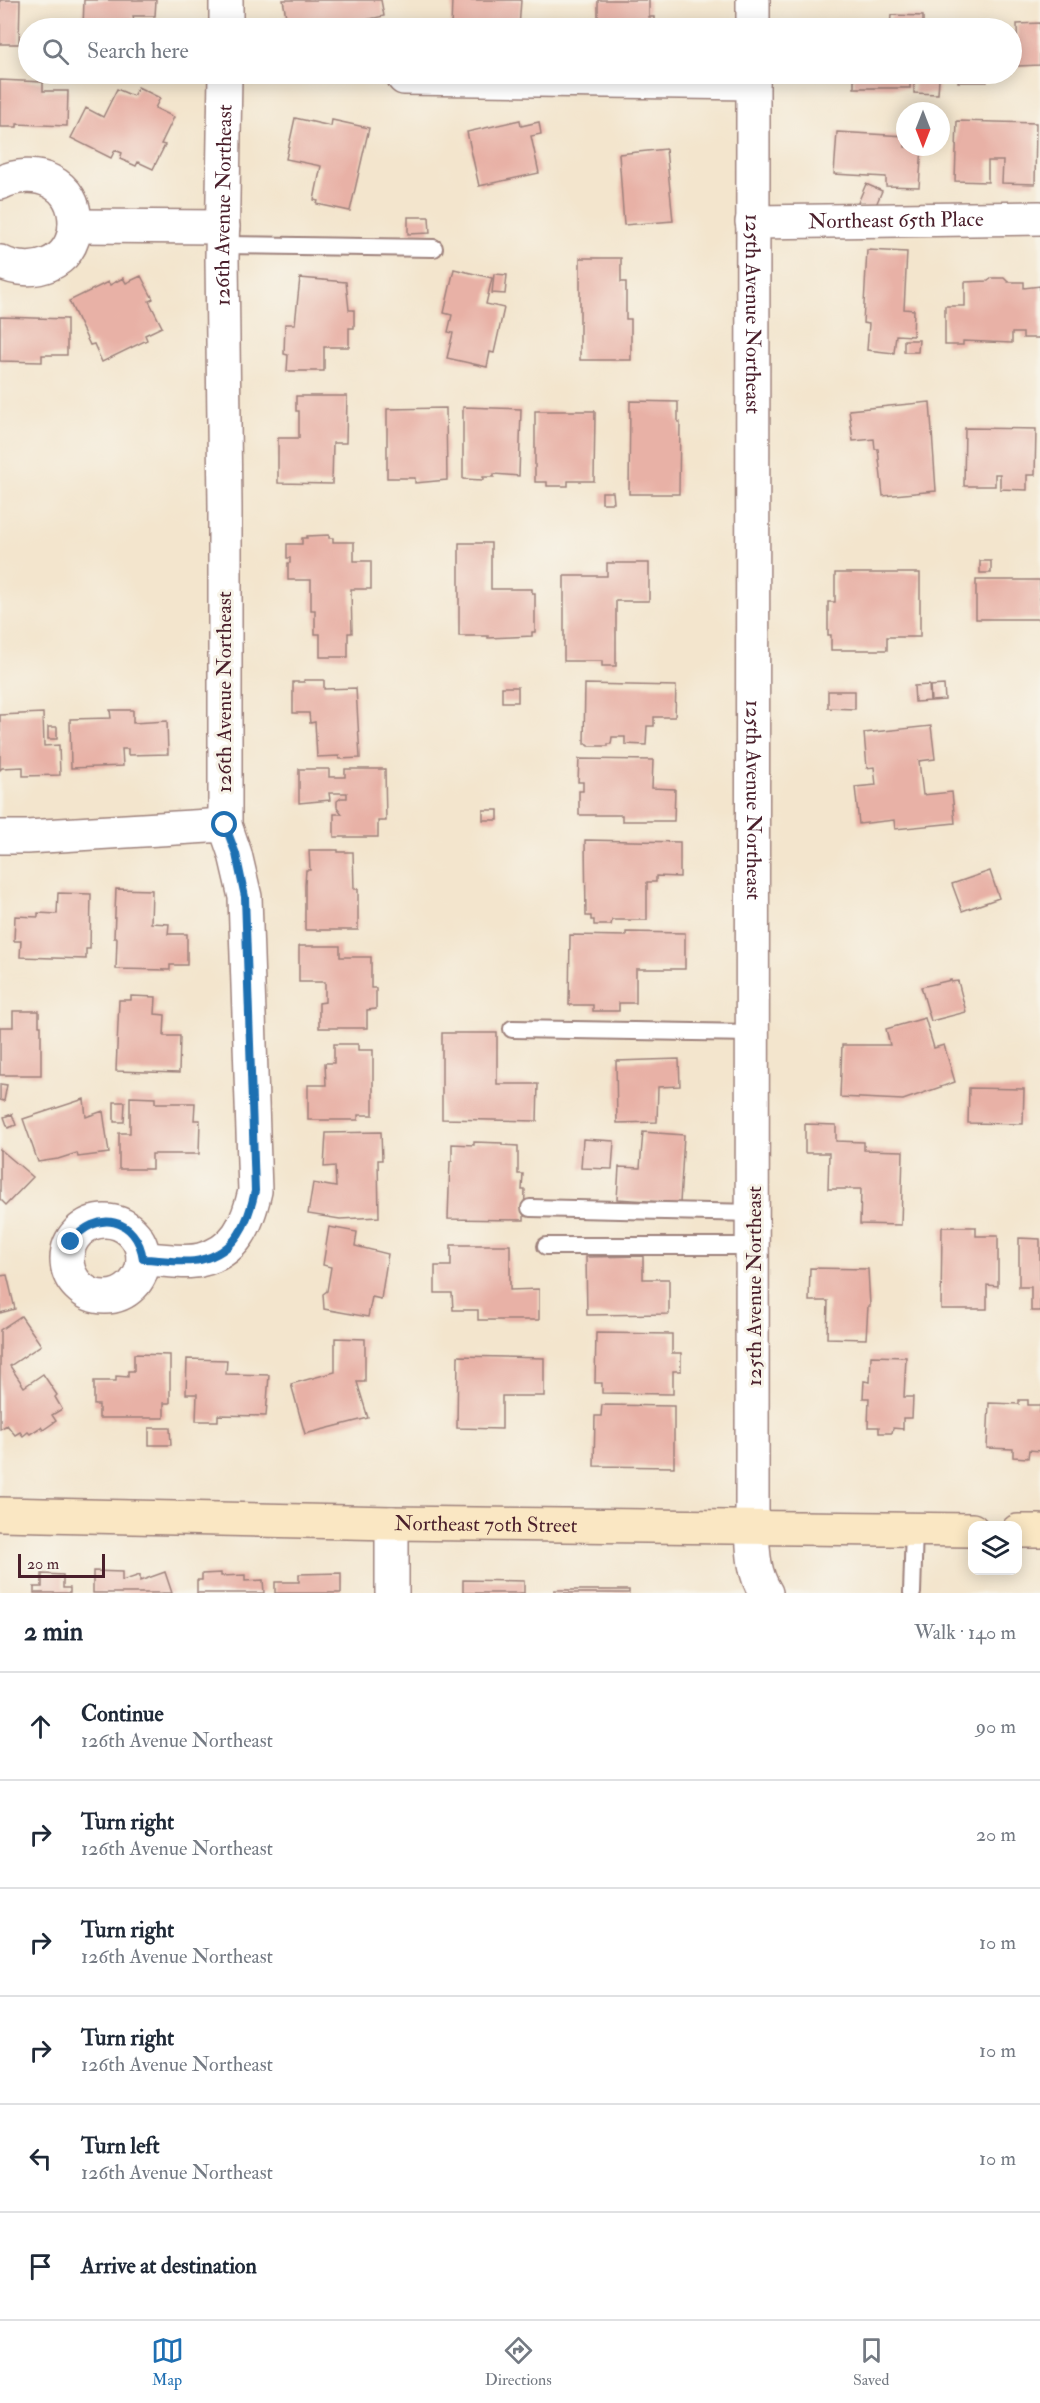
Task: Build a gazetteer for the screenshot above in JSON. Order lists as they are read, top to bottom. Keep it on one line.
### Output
{"streets":{"main road":["Northeast 70th Street"],"street":["126th Avenue Northeast","Northeast 65th Place","125th Avenue Northeast"]},"crossings":[["Northeast 65th Place","125th Avenue Northeast"],["125th Avenue Northeast","Northeast 70th Street"]],"scale_bar":"20 m","north":"bottom","page":{"search":"Search here","scale":"20 m","heading":["2 min","Walk · 140 m"],"list":[["Continue","126th Avenue Northeast","90 m"],["Turn right","126th Avenue Northeast","20 m"],["Turn right","126th Avenue Northeast","10 m"],["Turn right","126th Avenue Northeast","10 m"],["Turn left","126th Avenue Northeast","10 m"],"Arrive at destination"],"nav":["Map","Directions","Saved"]}}
